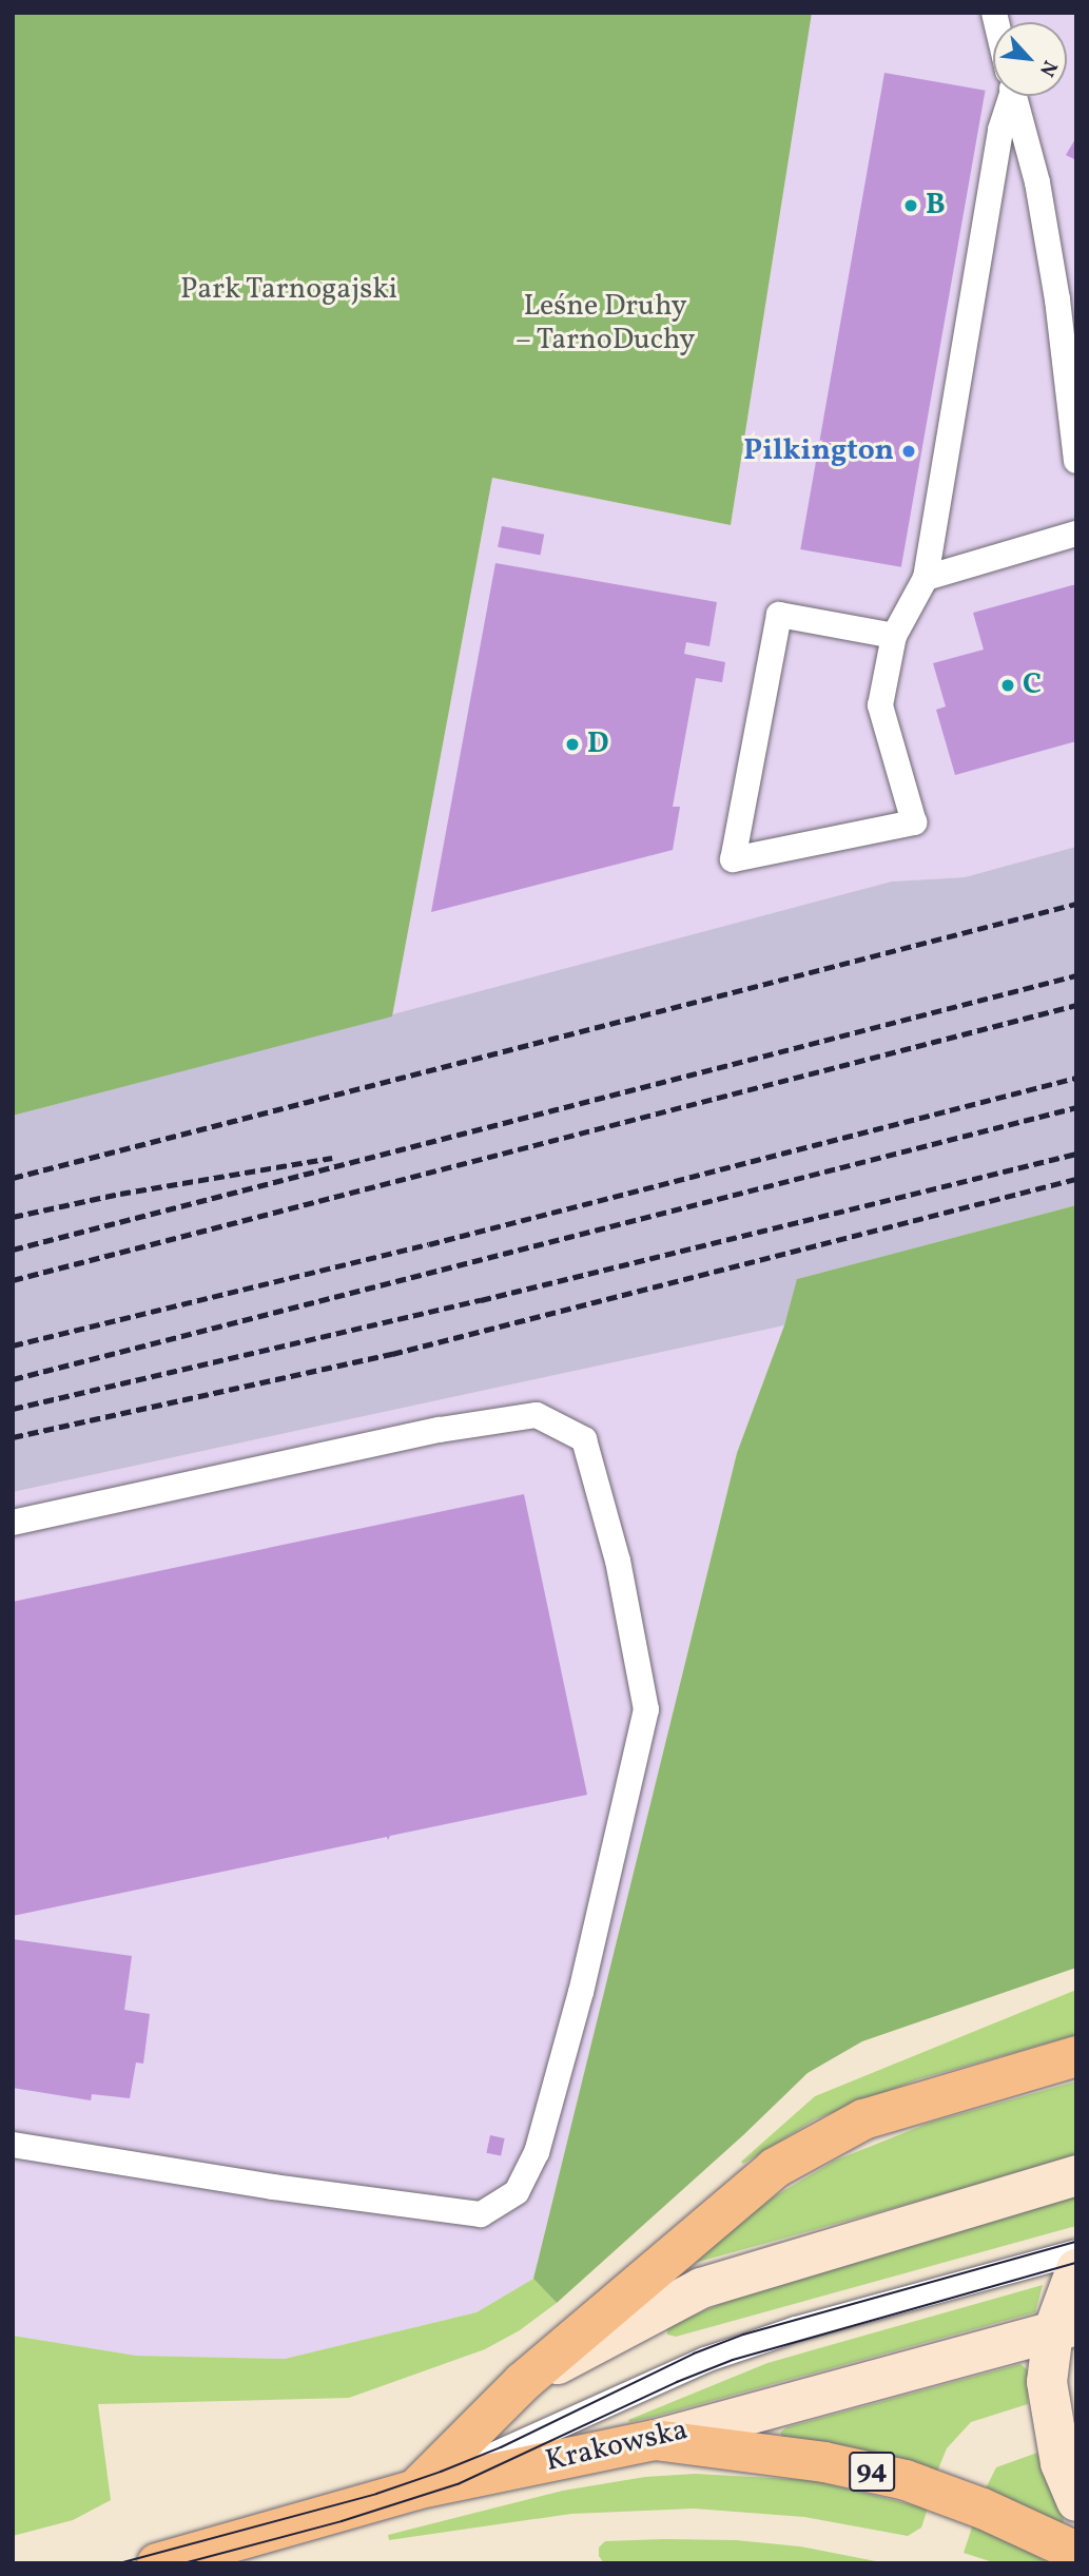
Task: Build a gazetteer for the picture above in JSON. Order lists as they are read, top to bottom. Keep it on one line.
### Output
{"streets":{"main road":["Krakowska","94"]},"crossings":[["Krakowska","94"]],"parks":["Park Tarnogajski","Leśne Druhy – TarnoDuchy"],"places":["B","Pilkington","C","D"],"north":"bottom right"}
